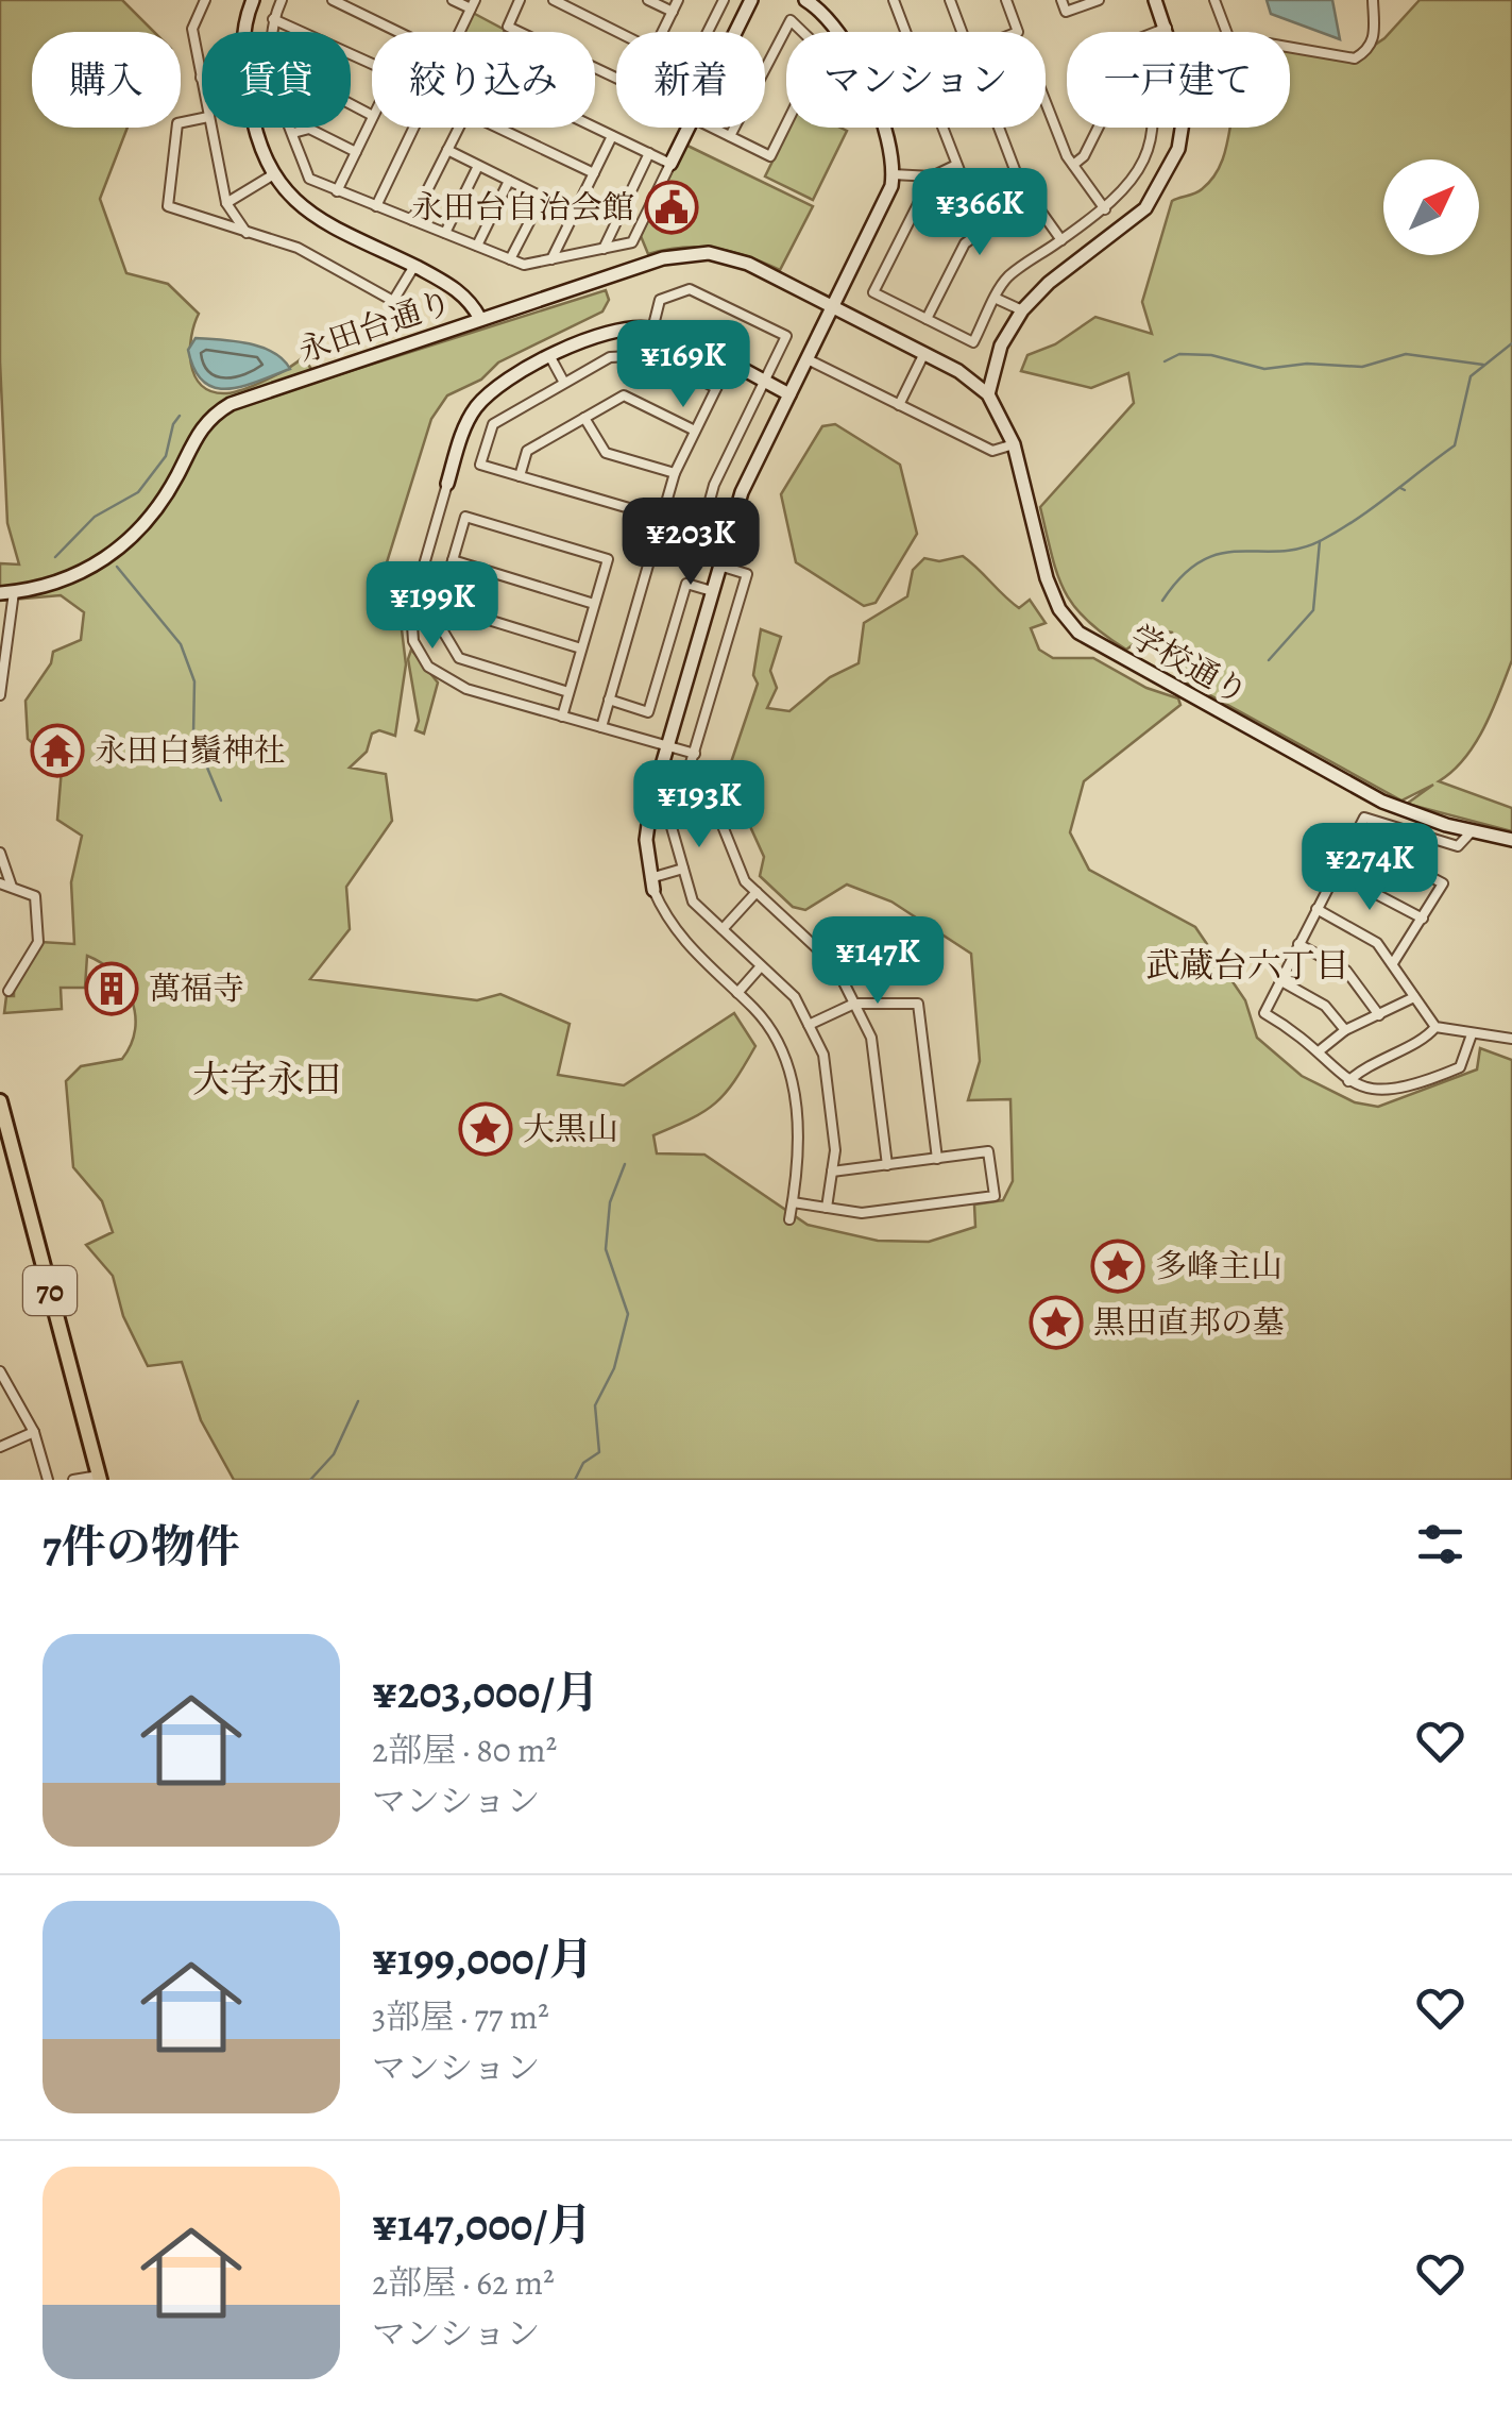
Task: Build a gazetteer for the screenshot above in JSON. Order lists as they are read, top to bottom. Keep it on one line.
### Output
{"streets":{"main road":["70"],"street":["永田台通り","学校通り"]},"crossings":[["永田台通り","学校通り"]],"districts":["武蔵台六丁目","大字永田"],"places":{"public building":["永田台自治会館"],"temple":["永田白鬚神社"],"building":["萬福寺"],"place":["大黒山","多峰主山","黒田直邦の墓"]},"north":"top right","page":{"chip":["購入","賃貸","絞り込み","新着","マンション","一戸建て"],"price":["¥366K","¥169K","¥203K","¥199K","¥193K","¥274K","¥147K"],"heading":"7件の物件","list":[{"name":"¥203,000/月","note":"2部屋 · 80 m² · マンション"},{"name":"¥199,000/月","note":"3部屋 · 77 m² · マンション"},{"name":"¥147,000/月","note":"2部屋 · 62 m² · マンション"}]}}
